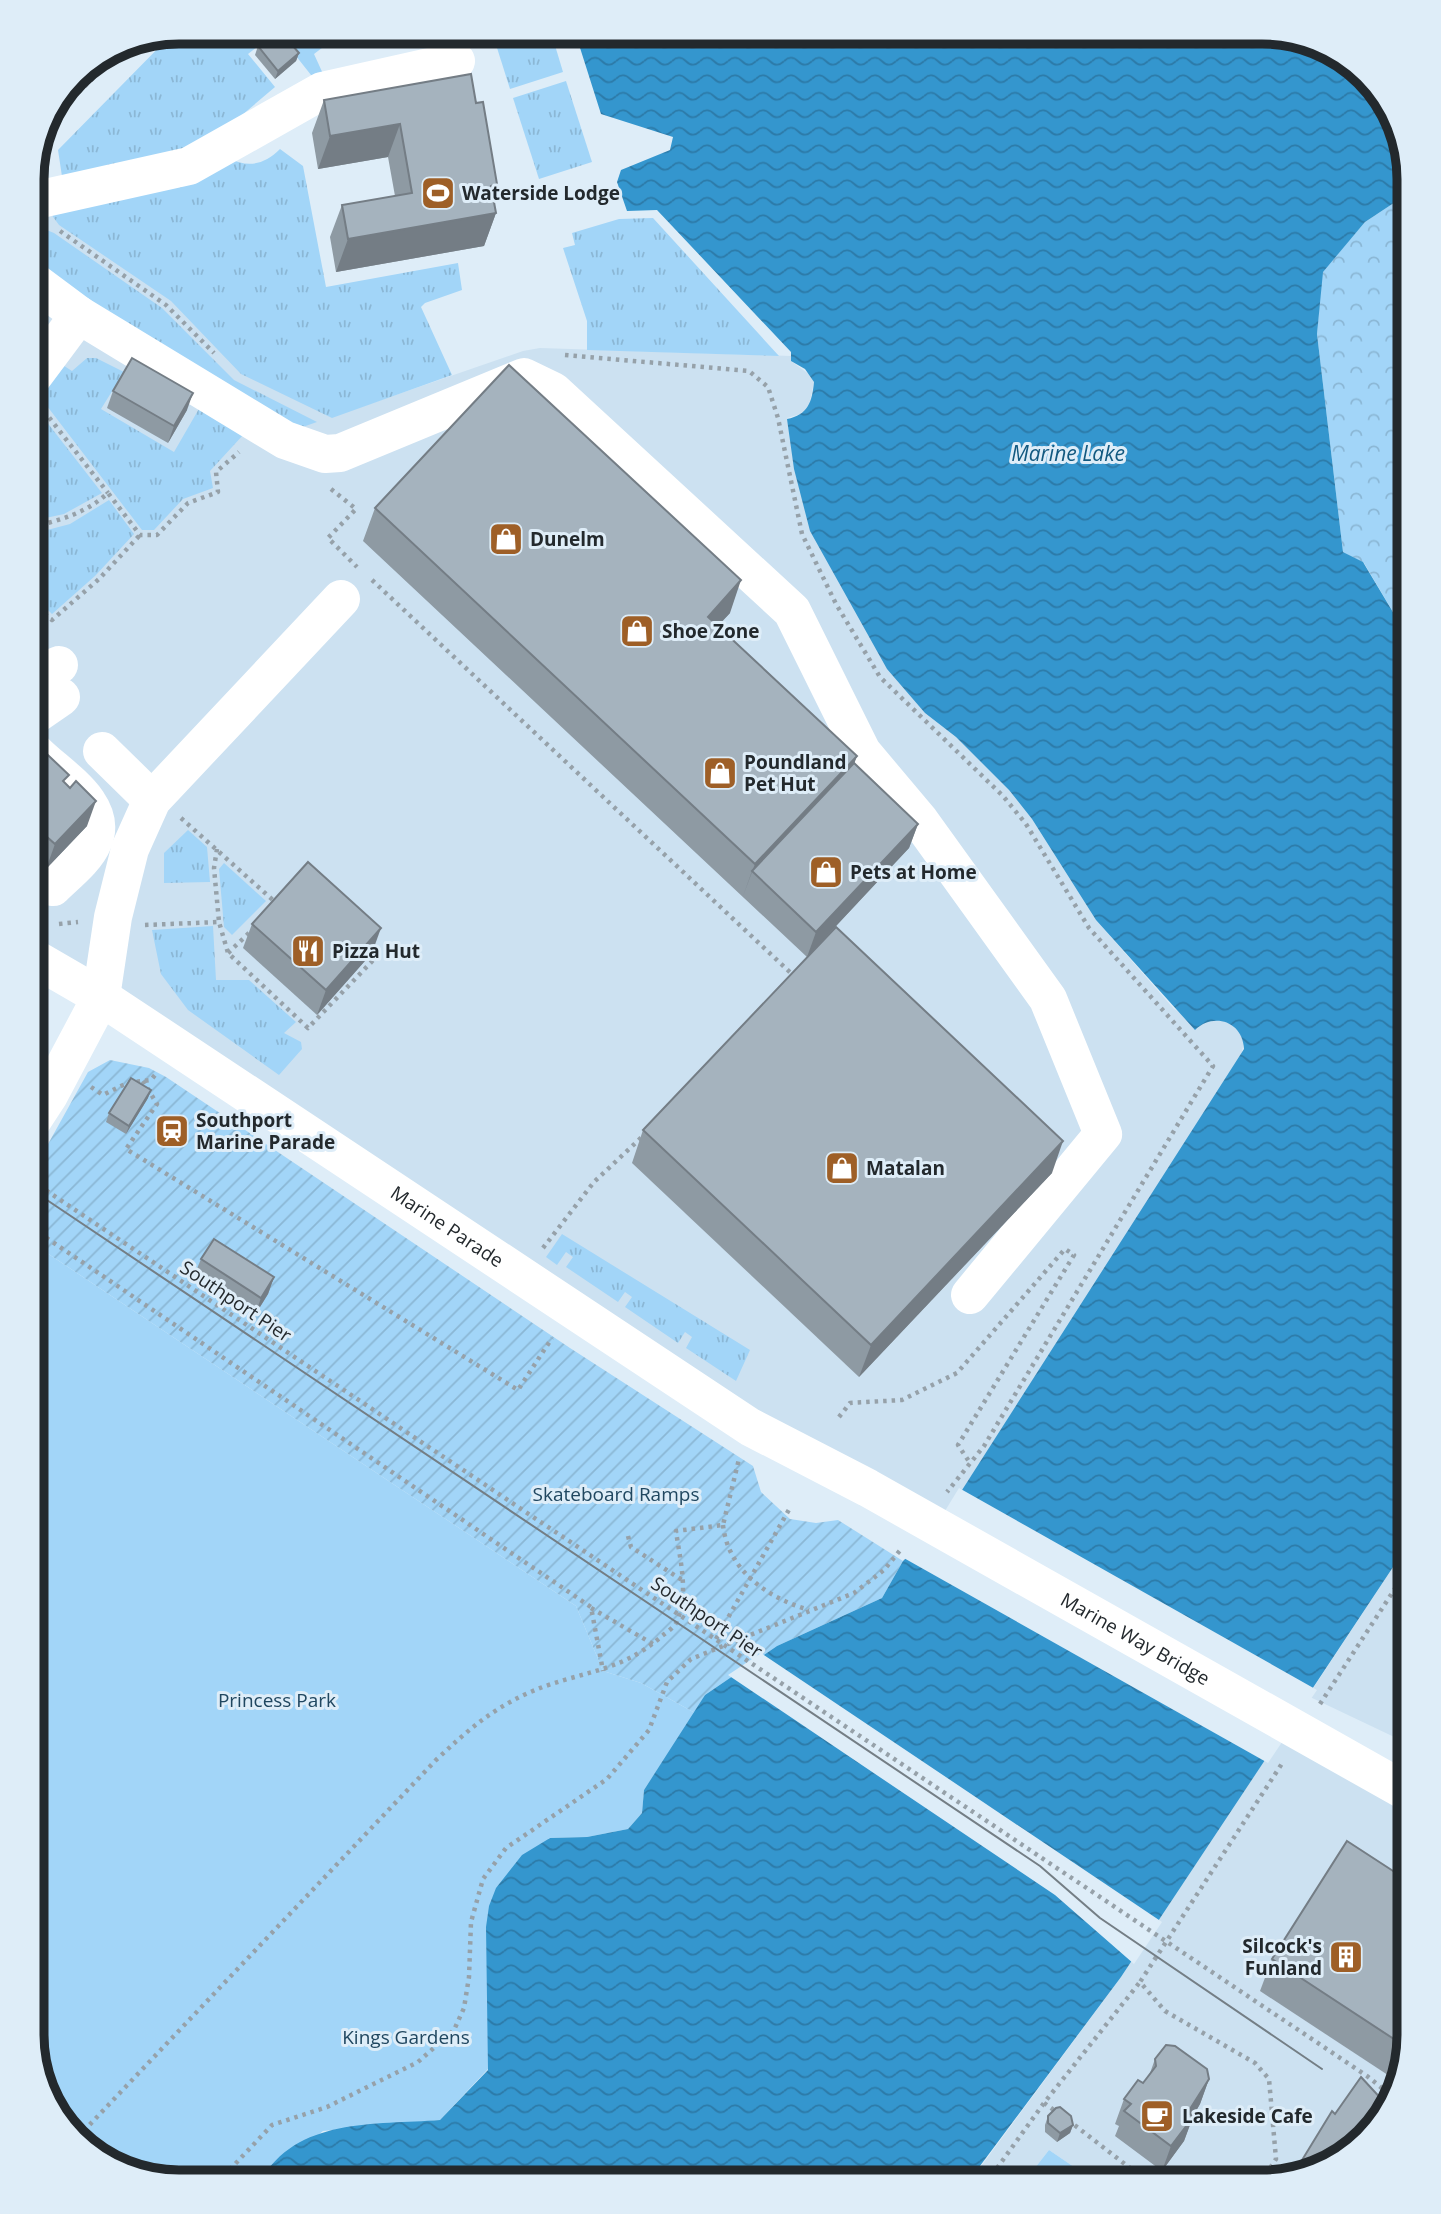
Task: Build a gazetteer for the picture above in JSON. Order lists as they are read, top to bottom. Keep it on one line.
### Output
{"streets":{"street":["Marine Parade","Marine Way Bridge"],"path":["Southport Pier"]},"crossings":[["Marine Parade","Marine Way Bridge"]],"water":["Marine Lake"],"parks":["Skateboard Ramps","Princess Park","Kings Gardens"],"places":{"sports":["Waterside Lodge"],"shop":["Dunelm","Shoe Zone","Poundland Pet Hut","Pets at Home","Matalan"],"restaurant":["Pizza Hut"],"station":["Southport Marine Parade"],"building":["Silcock's Funland"],"cafe":["Lakeside Cafe"]}}
